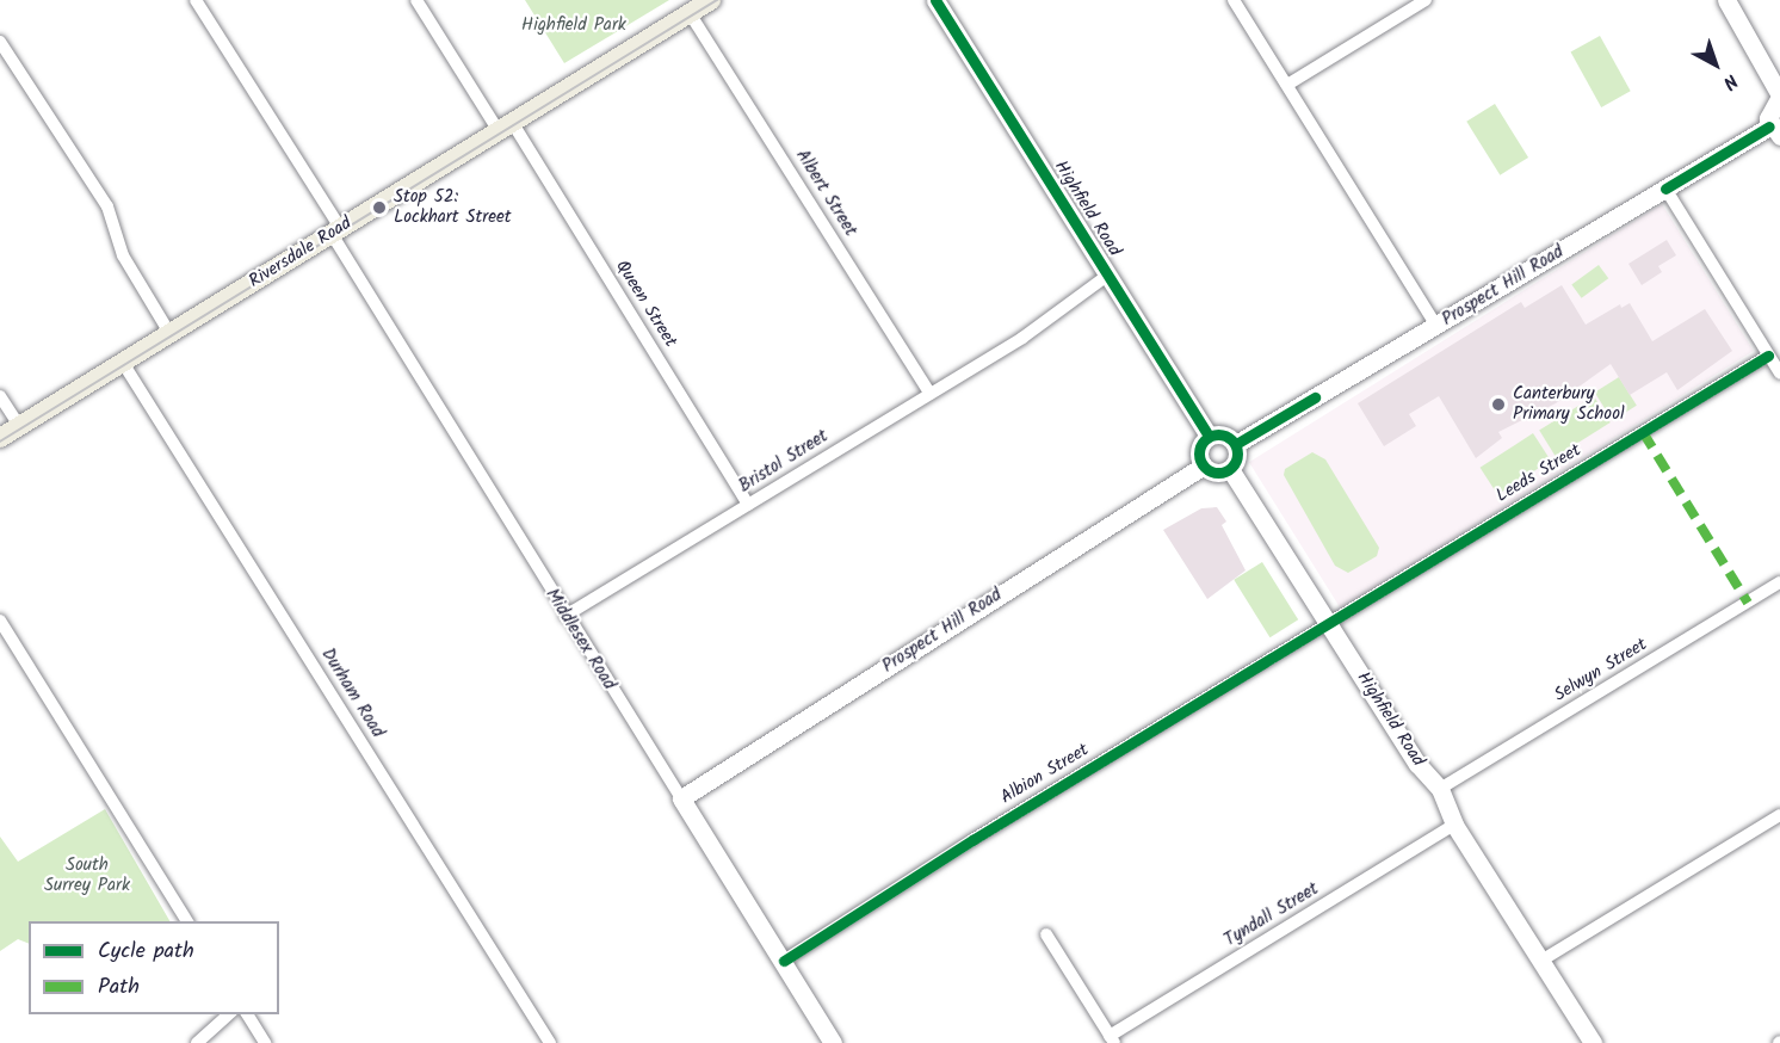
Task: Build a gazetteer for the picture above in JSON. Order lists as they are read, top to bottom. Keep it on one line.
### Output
{"streets":{"main road":["Riversdale Road"],"street":["Albert Street","Highfield Road","Prospect Hill Road","Queen Street","Bristol Street","Leeds Street","Middlesex Road","Selwyn Street","Durham Road","Albion Street","Tyndall Street"]},"crossings":[["Albert Street","Riversdale Road"],["Albert Street","Bristol Street"],["Highfield Road","Prospect Hill Road"],["Highfield Road","Bristol Street"],["Highfield Road","Leeds Street"],["Highfield Road","Selwyn Street"],["Highfield Road","Albion Street"],["Highfield Road","Tyndall Street"],["Riversdale Road","Queen Street"],["Riversdale Road","Middlesex Road"],["Riversdale Road","Durham Road"],["Prospect Hill Road","Middlesex Road"],["Queen Street","Bristol Street"],["Bristol Street","Middlesex Road"],["Leeds Street","Albion Street"],["Middlesex Road","Albion Street"]],"parks":["Highfield Park","South Surrey Park"],"places":["Stop 52: Lockhart Street","Canterbury Primary School"],"legend":["Cycle path","Path"],"north":"bottom right"}
